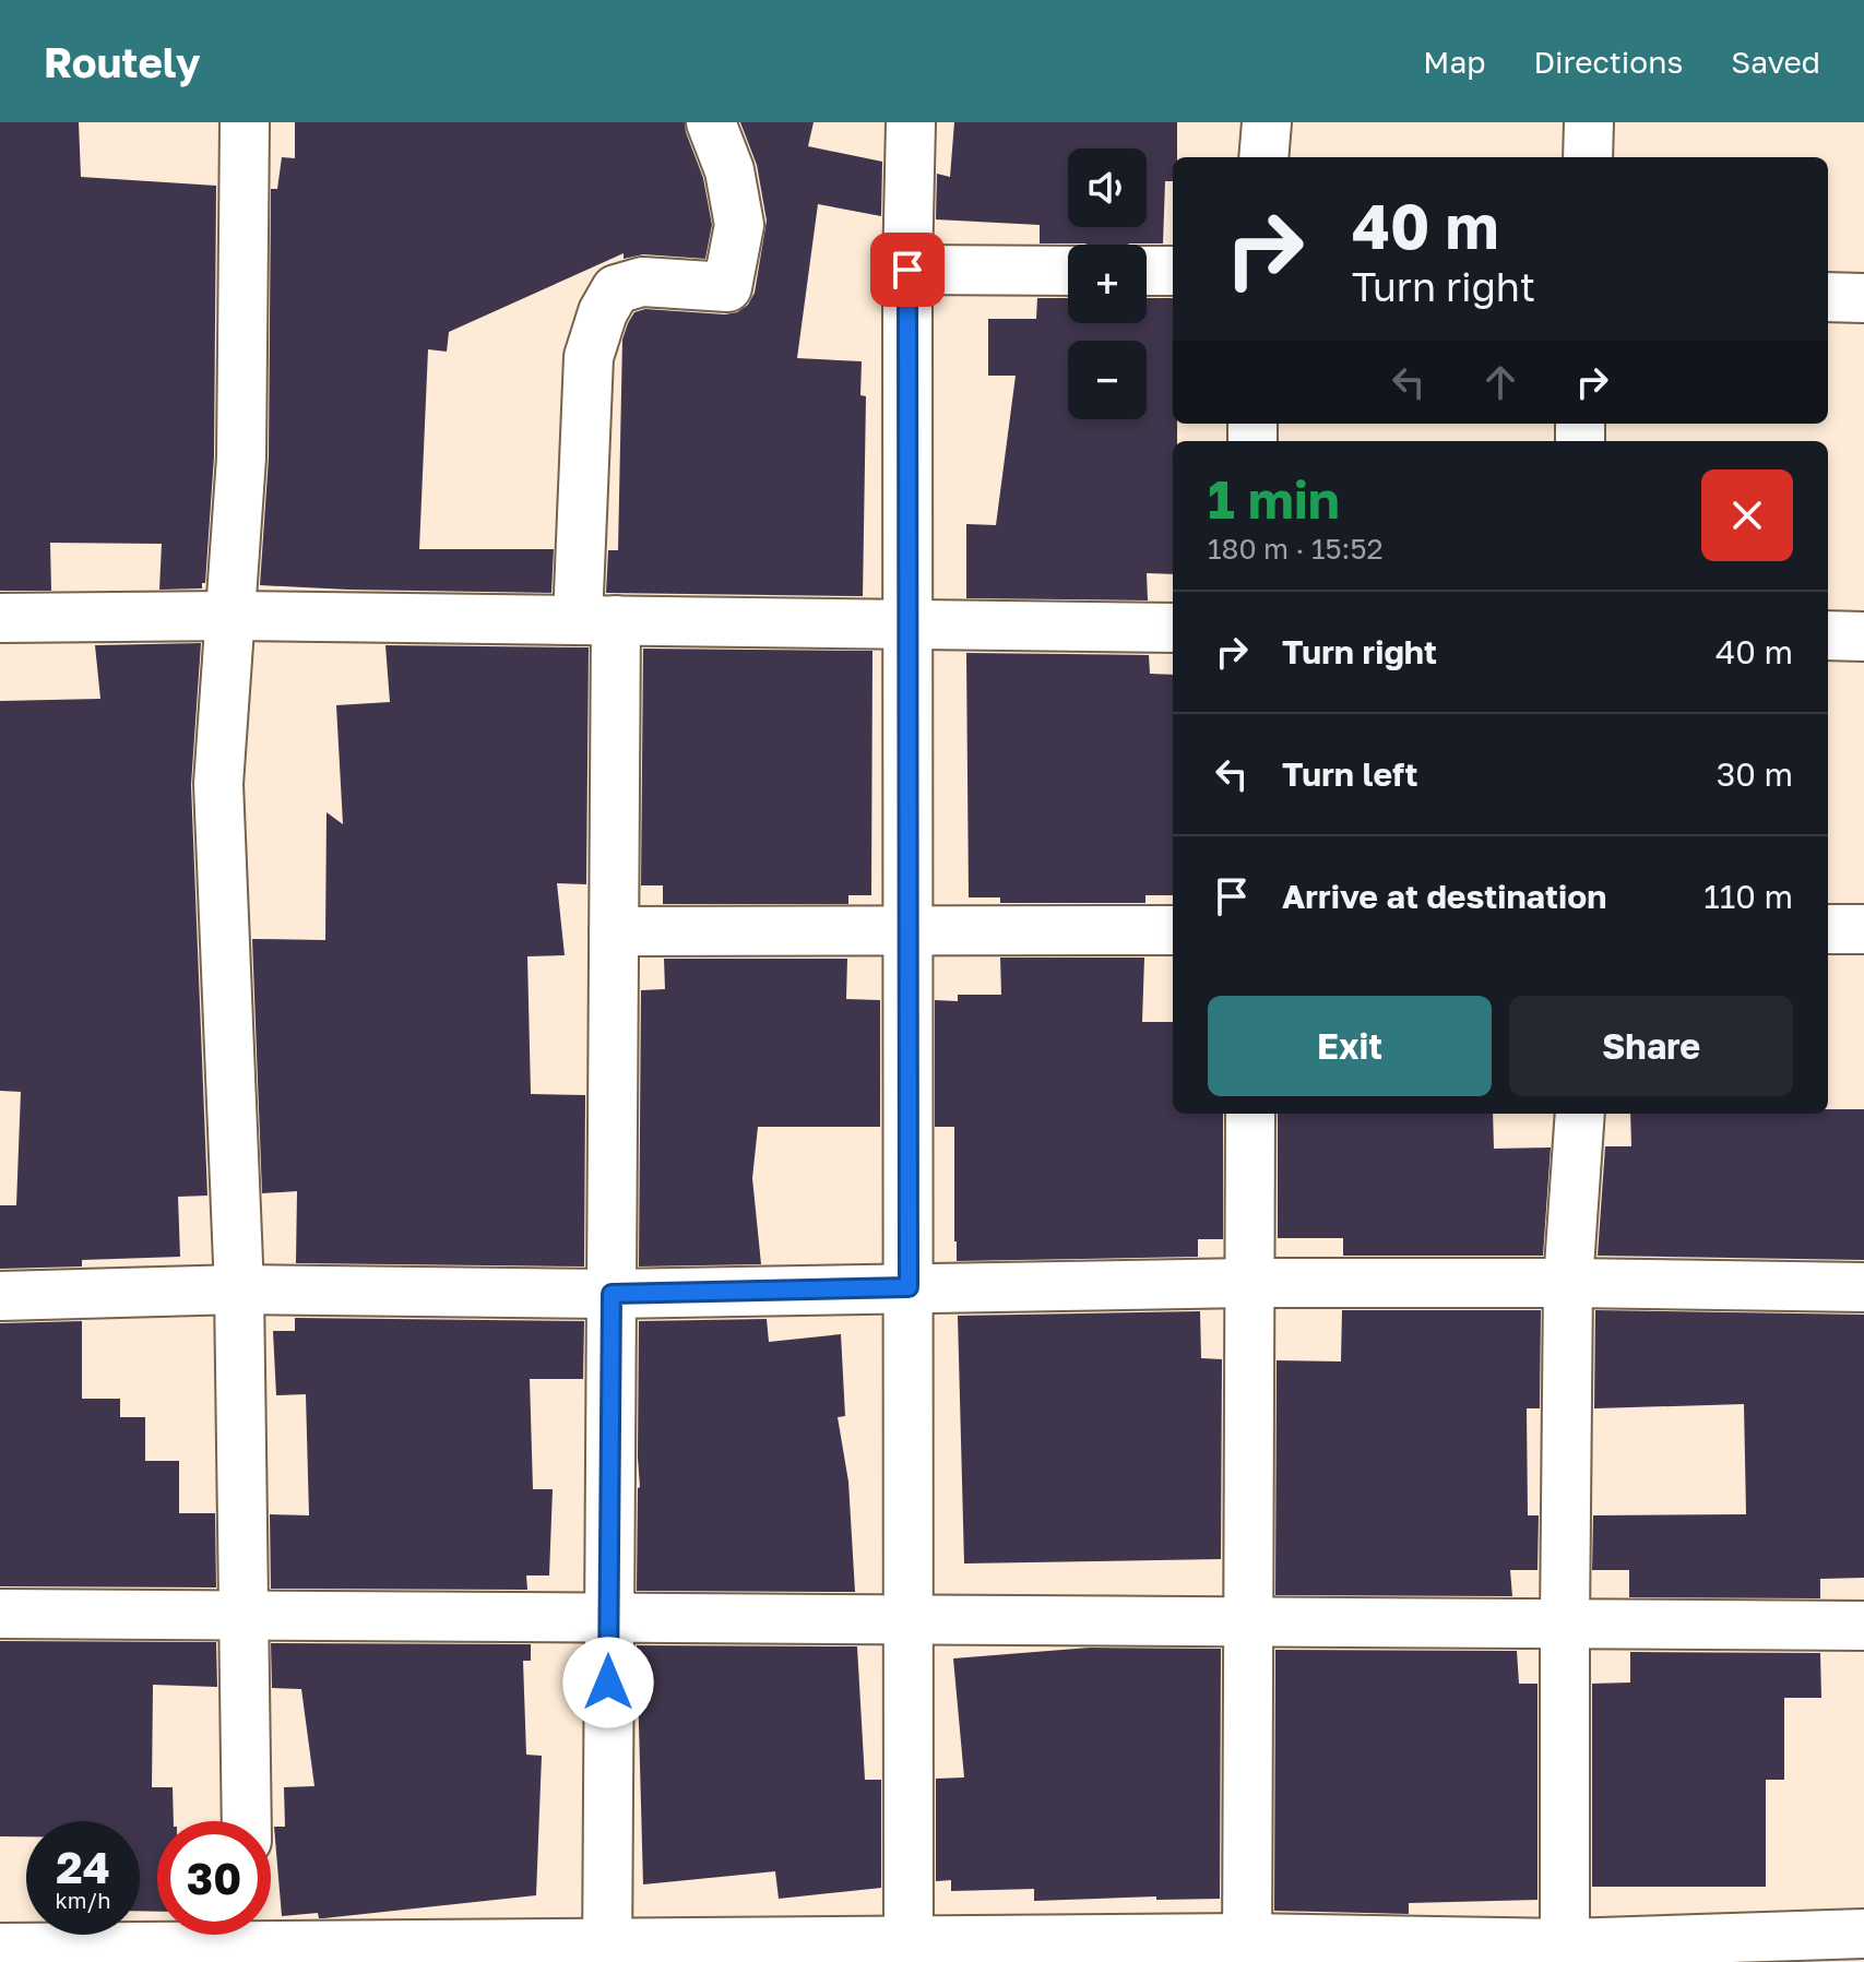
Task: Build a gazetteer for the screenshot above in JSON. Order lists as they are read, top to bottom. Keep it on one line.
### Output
{"page":{"header":"Routely","nav":["Map","Directions","Saved"],"map_buttons":["+","−"],"turn":["40 m","Turn right"],"heading":["1 min","180 m · 15:52"],"list":[{"name":"Turn right","value":"40 m"},{"name":"Turn left","value":"30 m"},{"name":"Arrive at destination","value":"110 m"}],"buttons":["Exit","Share"],"speed":"24 km/h","limit":"30"}}
